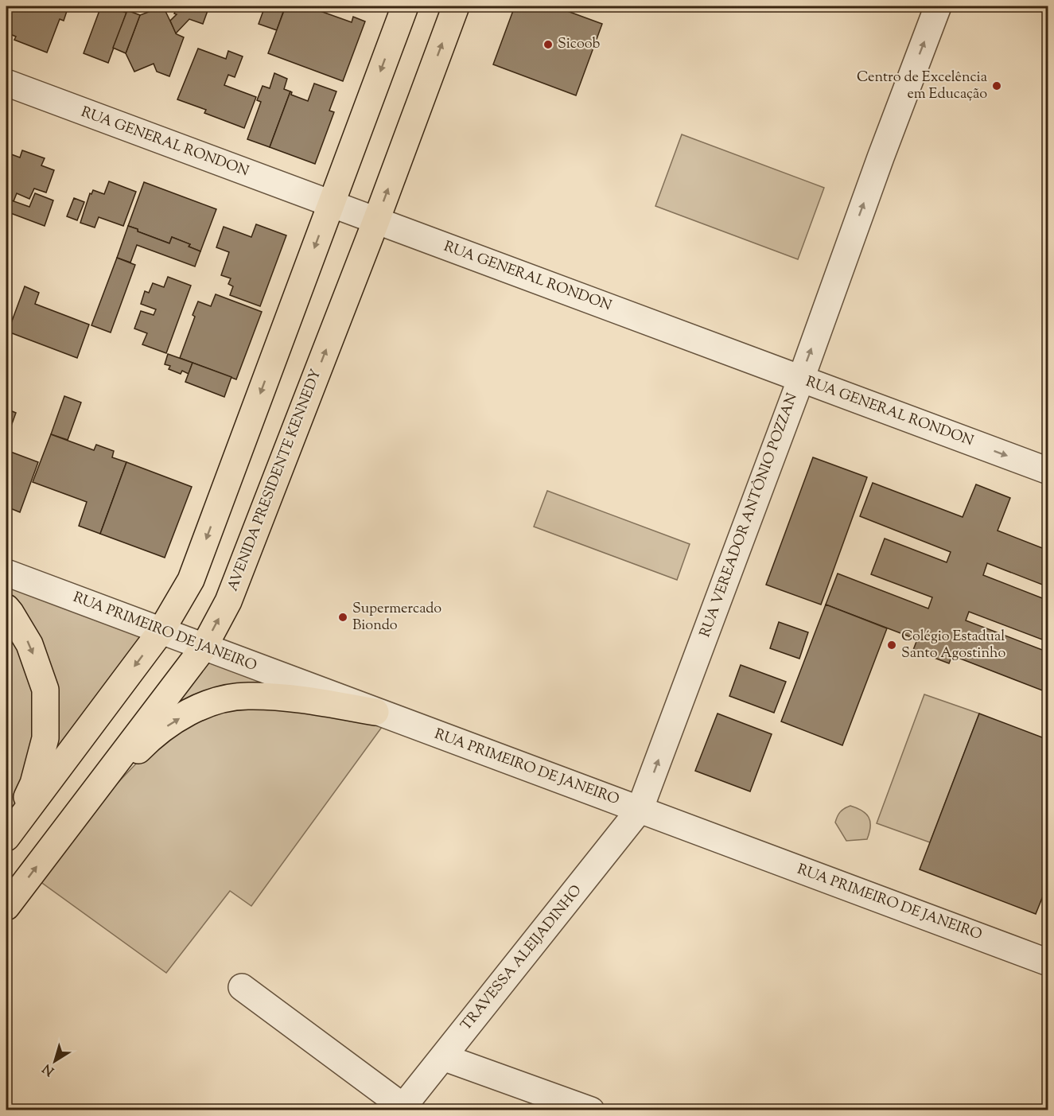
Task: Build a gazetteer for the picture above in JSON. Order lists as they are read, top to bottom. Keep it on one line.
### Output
{"streets":{"main road":["AVENIDA PRESIDENTE KENNEDY"],"street":["RUA GENERAL RONDON","RUA VEREADOR ANTÔNIO POZZAN","RUA PRIMEIRO DE JANEIRO","TRAVESSA ALEIJADINHO"]},"crossings":[["RUA GENERAL RONDON","AVENIDA PRESIDENTE KENNEDY"],["RUA GENERAL RONDON","RUA VEREADOR ANTÔNIO POZZAN"],["AVENIDA PRESIDENTE KENNEDY","RUA PRIMEIRO DE JANEIRO"],["RUA VEREADOR ANTÔNIO POZZAN","RUA PRIMEIRO DE JANEIRO"],["RUA VEREADOR ANTÔNIO POZZAN","TRAVESSA ALEIJADINHO"],["RUA PRIMEIRO DE JANEIRO","TRAVESSA ALEIJADINHO"]],"one_way":["RUA VEREADOR ANTÔNIO POZZAN"],"places":["Sicoob","Centro de Excelência em Educação","Supermercado Biondo","Colégio Estadual Santo Agostinho"],"north":"bottom left"}
